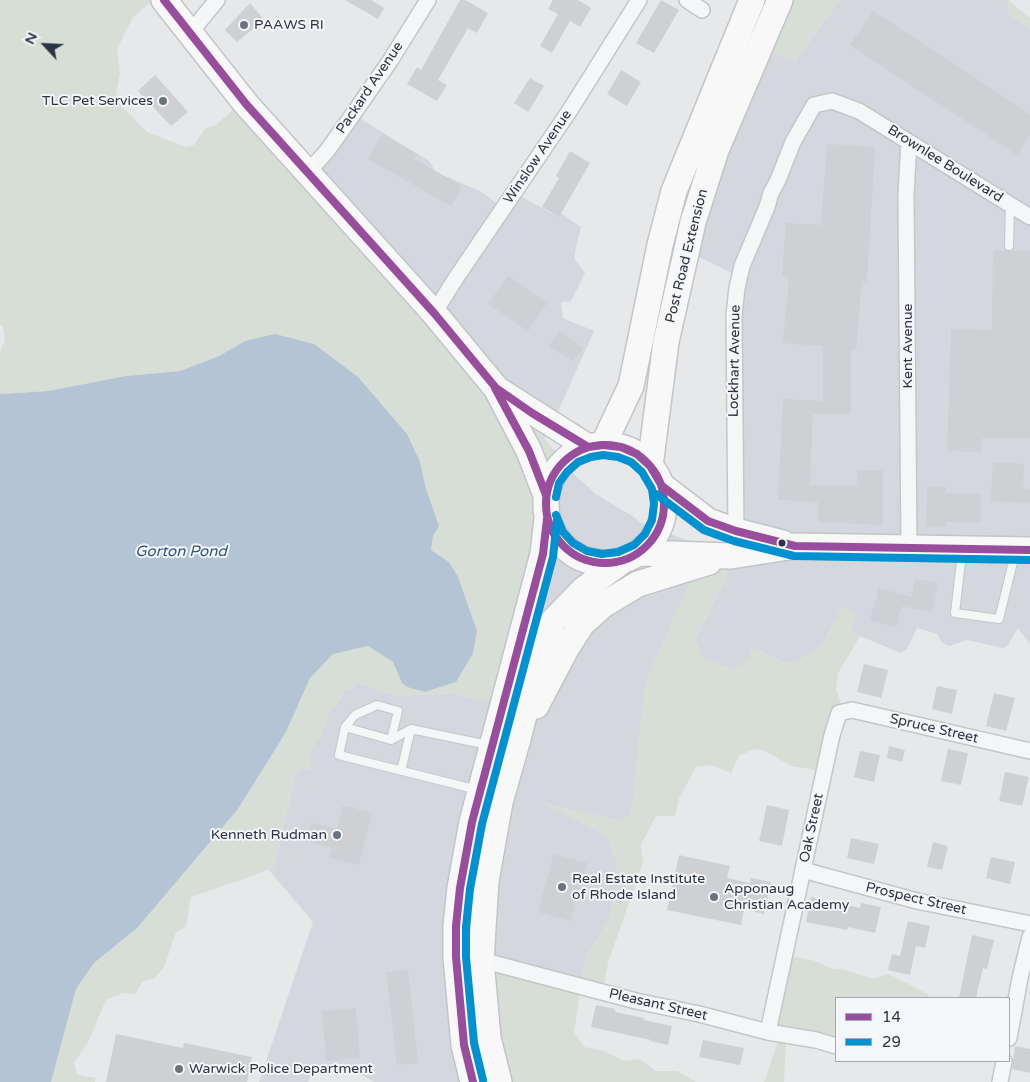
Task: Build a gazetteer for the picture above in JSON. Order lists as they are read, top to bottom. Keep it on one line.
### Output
{"streets":{"main road":["Post Road Extension"],"street":["Packard Avenue","Winslow Avenue","Brownlee Boulevard","Kent Avenue","Lockhart Avenue","Spruce Street","Oak Street","Prospect Street","Pleasant Street"]},"crossings":[["Brownlee Boulevard","Kent Avenue"],["Brownlee Boulevard","Lockhart Avenue"],["Spruce Street","Oak Street"],["Oak Street","Prospect Street"],["Oak Street","Pleasant Street"]],"water":["Gorton Pond"],"places":["PAAWS RI","TLC Pet Services","Kenneth Rudman","Real Estate Institute of Rhode Island","Apponaug Christian Academy","Warwick Police Department"],"lines":["transit line 14","transit line 29"],"legend":["14","29"],"north":"top left"}
